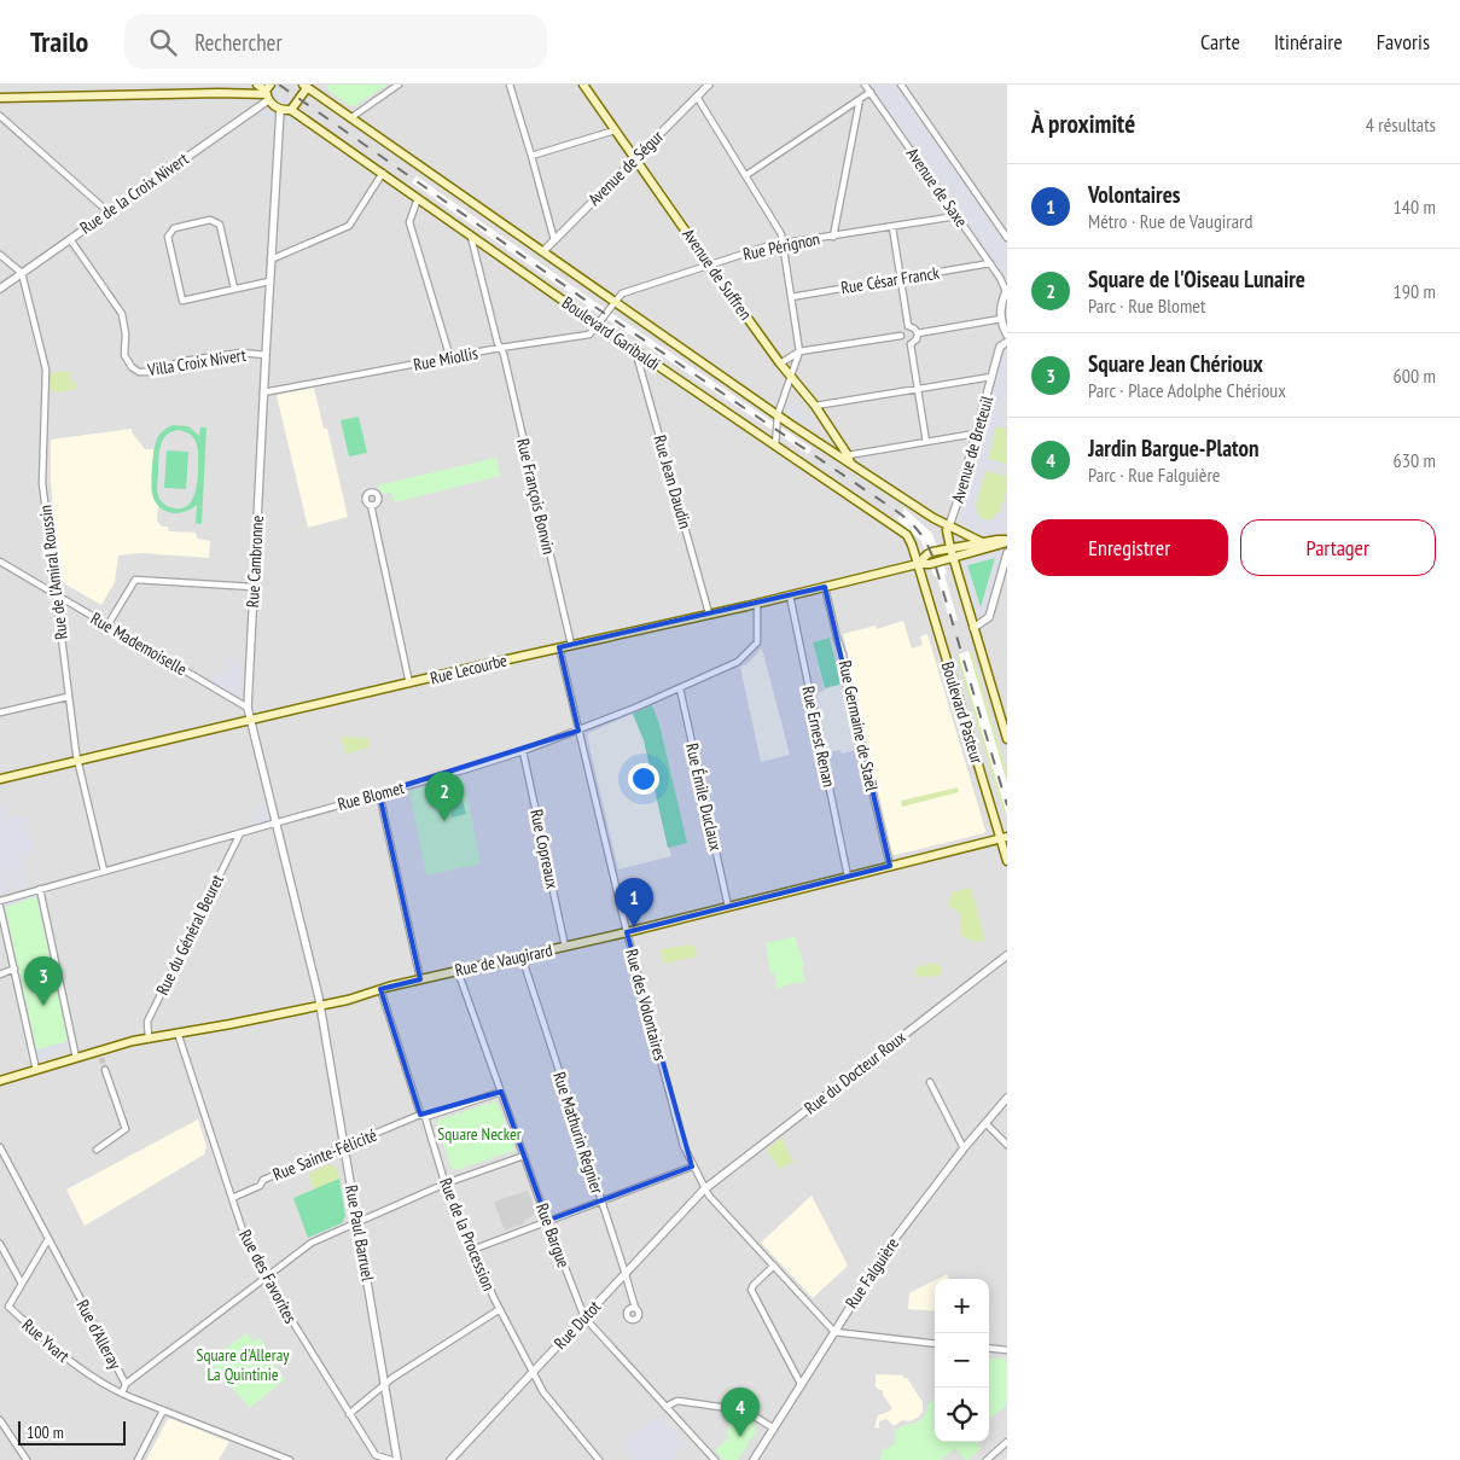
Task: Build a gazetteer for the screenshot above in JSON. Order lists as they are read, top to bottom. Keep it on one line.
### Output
{"streets":{"main road":["Avenue de Suffren","Boulevard Garibaldi","Rue Lecourbe","Boulevard Pasteur","Rue de Vaugirard"],"street":["Avenue de Ségur","Avenue de Saxe","Rue de la Croix Nivert","Rue Pérignon","Rue César Franck","Rue Miollis","Villa Croix Nivert","Avenue de Breteuil","Rue Jean Daudin","Rue François Bonvin","Rue Cambronne","Rue de l'Amiral Roussin","Rue Mademoiselle","Rue Germaine de Staël","Rue Ernest Renan","Rue Blomet","Rue Émile Duclaux","Rue Copreaux","Rue du Général Beuret","Rue des Volontaires","Rue du Docteur Roux","Rue Mathurin Régnier","Rue Sainte-Félicité","Rue Paul Barruel","Rue de la Procession","Rue Bargue","Rue Falguière","Rue des Favorites","Rue Dutot","Rue d'Alleray","Rue Yvart"]},"crossings":[["Avenue de Ségur","Avenue de Suffren"],["Avenue de Ségur","Boulevard Garibaldi"],["Avenue de Saxe","Rue Pérignon"],["Avenue de Saxe","Rue César Franck"],["Rue de la Croix Nivert","Villa Croix Nivert"],["Rue de la Croix Nivert","Rue de l'Amiral Roussin"],["Rue Pérignon","Avenue de Suffren"],["Rue Pérignon","Boulevard Garibaldi"],["Avenue de Suffren","Boulevard Garibaldi"],["Boulevard Garibaldi","Rue Miollis"],["Boulevard Garibaldi","Avenue de Breteuil"],["Boulevard Garibaldi","Rue Jean Daudin"],["Boulevard Garibaldi","Rue François Bonvin"],["Boulevard Garibaldi","Rue Lecourbe"],["Boulevard Garibaldi","Boulevard Pasteur"],["Rue Miollis","Rue François Bonvin"],["Rue Miollis","Rue Cambronne"],["Villa Croix Nivert","Rue Cambronne"],["Rue Jean Daudin","Rue Lecourbe"],["Rue François Bonvin","Rue Lecourbe"],["Rue Cambronne","Rue Mademoiselle"],["Rue Cambronne","Rue Lecourbe"],["Rue Cambronne","Rue Blomet"],["Rue Cambronne","Rue de Vaugirard"],["Rue Cambronne","Rue Paul Barruel"],["Rue de l'Amiral Roussin","Rue Mademoiselle"],["Rue de l'Amiral Roussin","Rue Lecourbe"],["Rue de l'Amiral Roussin","Rue Blomet"],["Rue Lecourbe","Boulevard Pasteur"],["Rue Lecourbe","Rue Germaine de Staël"],["Rue Lecourbe","Rue Ernest Renan"],["Rue Lecourbe","Rue Blomet"],["Rue Lecourbe","Rue des Volontaires"],["Boulevard Pasteur","Rue de Vaugirard"],["Rue Germaine de Staël","Rue de Vaugirard"],["Rue Ernest Renan","Rue de Vaugirard"],["Rue Blomet","Rue Émile Duclaux"],["Rue Blomet","Rue Copreaux"],["Rue Blomet","Rue du Général Beuret"],["Rue Blomet","Rue des Volontaires"],["Rue Émile Duclaux","Rue de Vaugirard"],["Rue Copreaux","Rue de Vaugirard"],["Rue du Général Beuret","Rue de Vaugirard"],["Rue de Vaugirard","Rue des Volontaires"],["Rue de Vaugirard","Rue Mathurin Régnier"],["Rue de Vaugirard","Rue Paul Barruel"],["Rue de Vaugirard","Rue de la Procession"],["Rue de Vaugirard","Rue Bargue"],["Rue de Vaugirard","Rue des Favorites"],["Rue des Volontaires","Rue du Docteur Roux"],["Rue des Volontaires","Rue Falguière"],["Rue des Volontaires","Rue Dutot"],["Rue du Docteur Roux","Rue Dutot"],["Rue Mathurin Régnier","Rue Dutot"],["Rue Sainte-Félicité","Rue Paul Barruel"],["Rue Sainte-Félicité","Rue de la Procession"],["Rue Sainte-Félicité","Rue Bargue"],["Rue Sainte-Félicité","Rue des Favorites"],["Rue de la Procession","Rue Dutot"],["Rue Bargue","Rue Dutot"],["Rue d'Alleray","Rue Yvart"]],"parks":["Square Necker","Square d'Alleray La Quintinie"],"scale_bar":"100 m","page":{"header":"Trailo","search":"Rechercher","nav":["Carte","Itinéraire","Favoris"],"heading":["À proximité","4 résultats"],"list":[{"mark":"1","name":"Volontaires","note":"Métro · Rue de Vaugirard","value":"140 m"},{"mark":"2","name":"Square de l'Oiseau Lunaire","note":"Parc · Rue Blomet","value":"190 m"},{"mark":"3","name":"Square Jean Chérioux","note":"Parc · Place Adolphe Chérioux","value":"600 m"},{"mark":"4","name":"Jardin Bargue-Platon","note":"Parc · Rue Falguière","value":"630 m"}],"buttons":["Enregistrer","Partager"],"pins":["2","1","3","4"],"map_buttons":["+","−"],"scale":"100 m"}}
